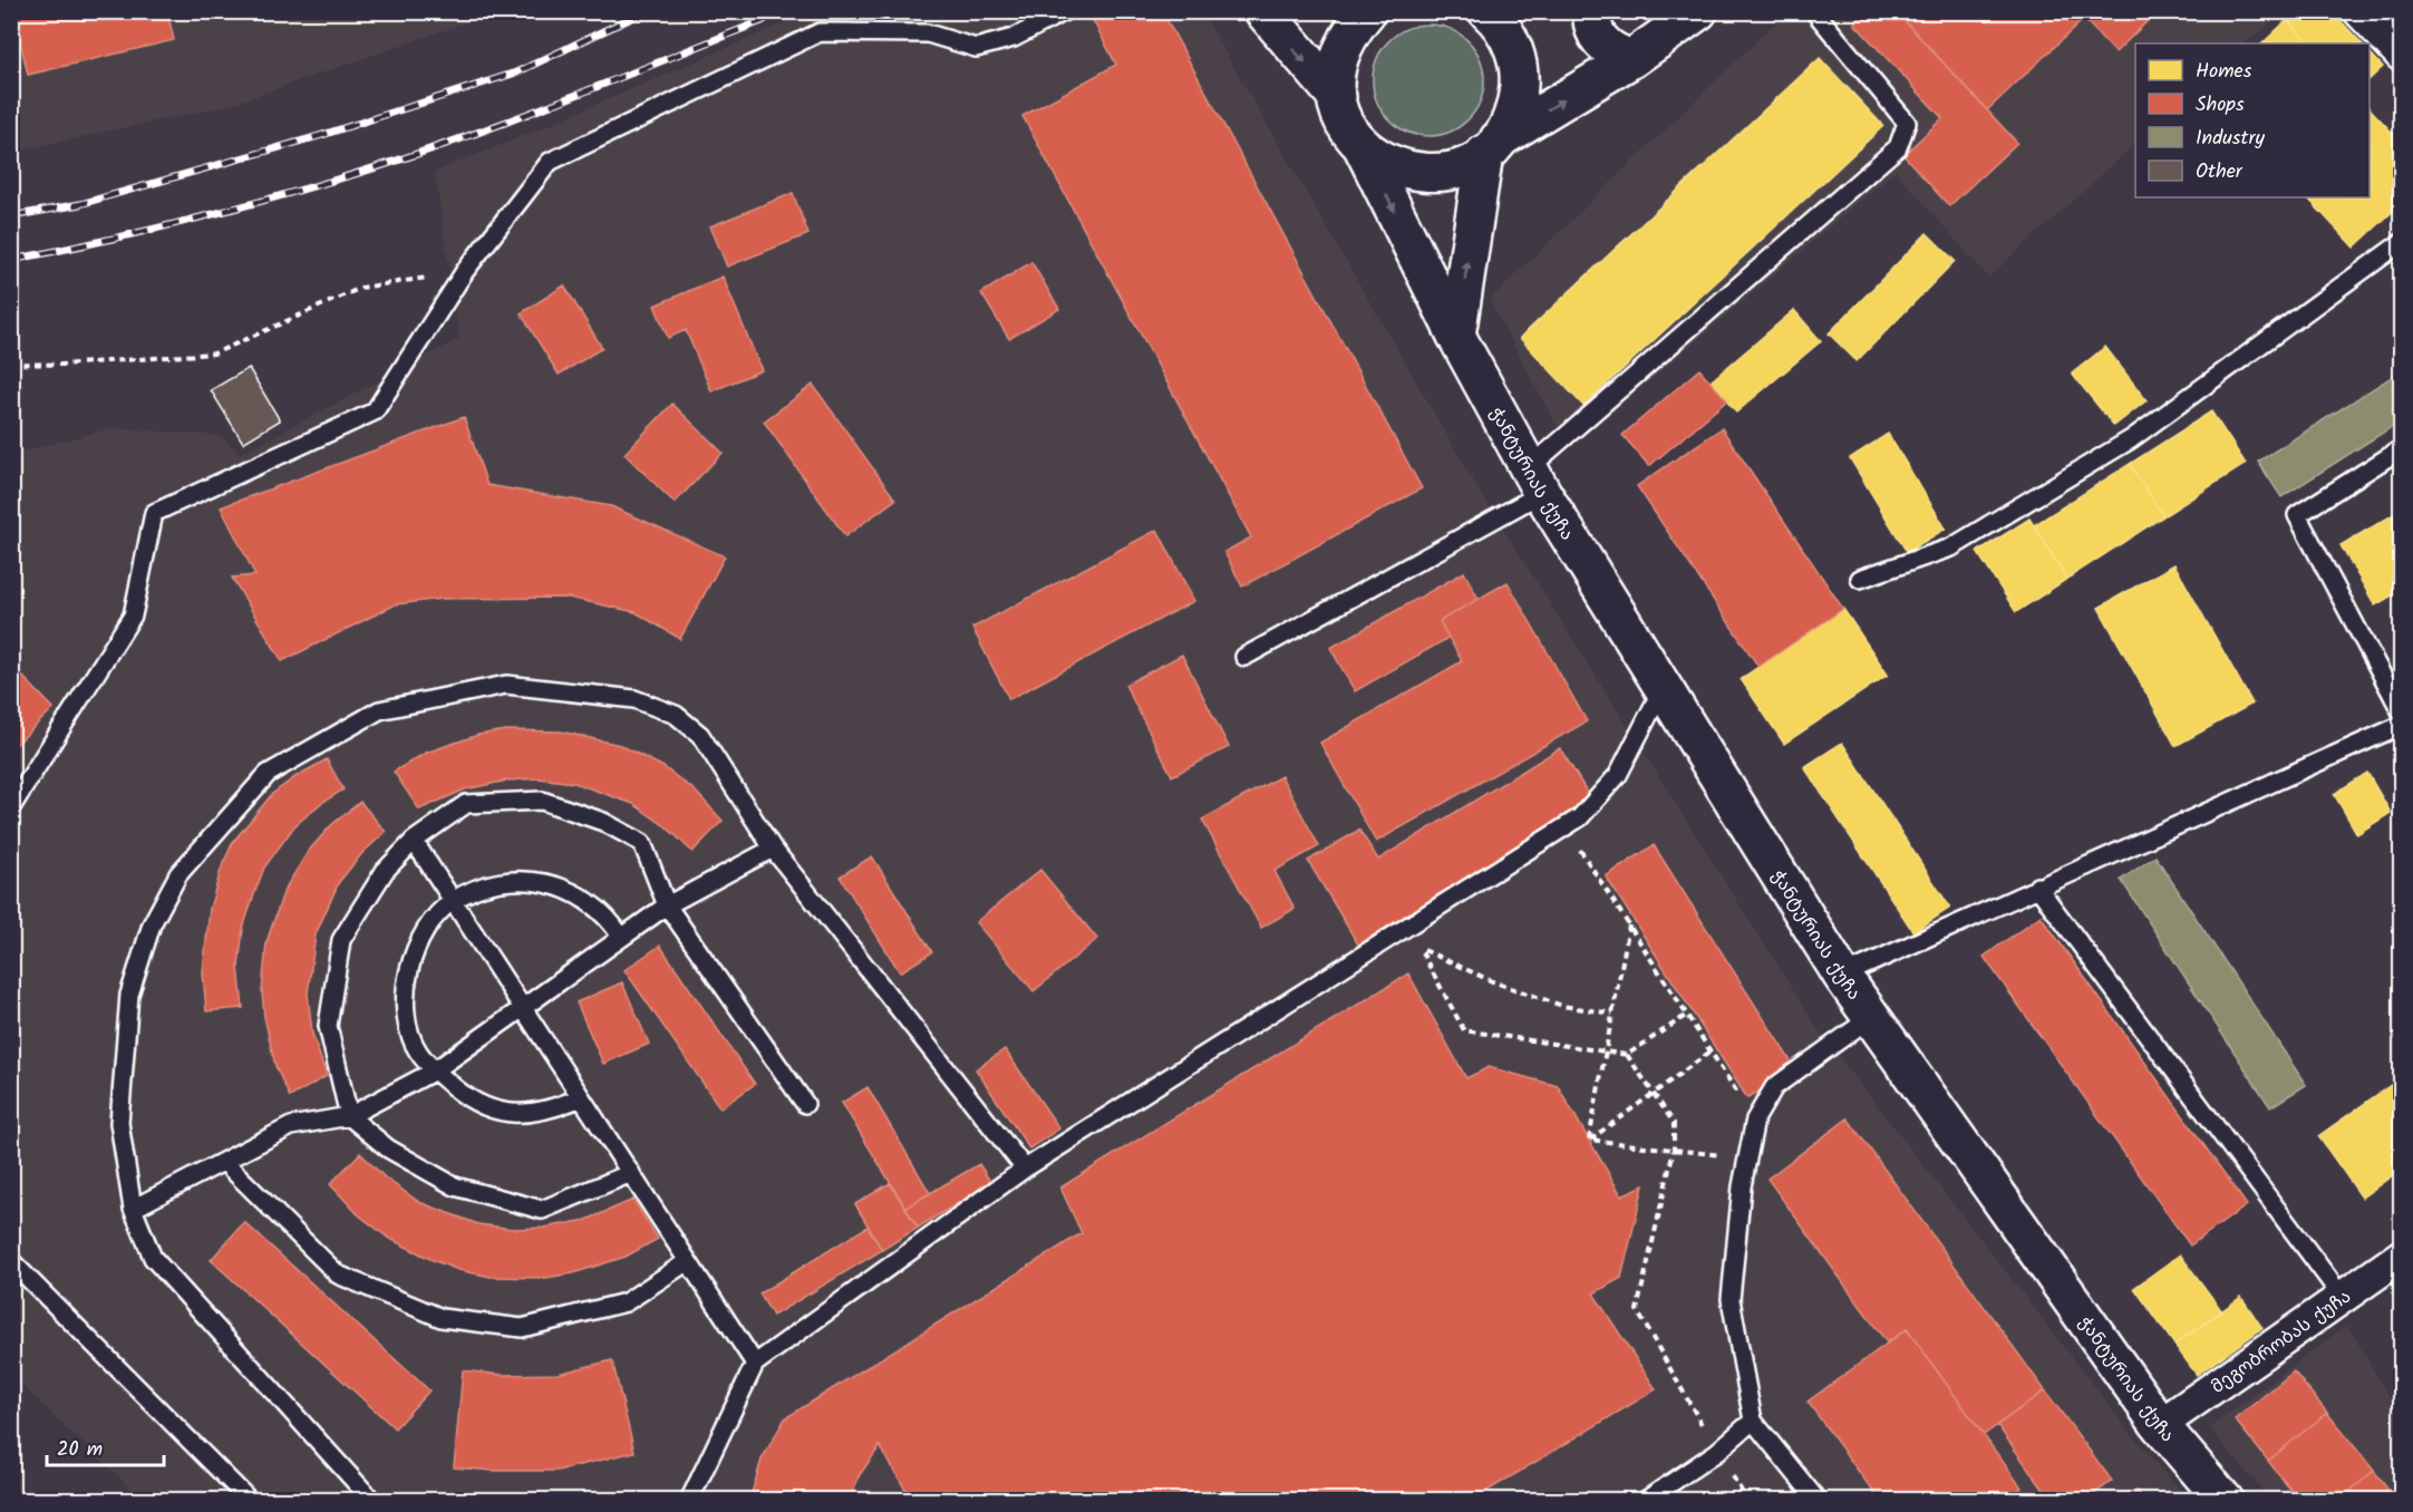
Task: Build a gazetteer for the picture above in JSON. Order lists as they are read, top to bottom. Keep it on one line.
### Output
{"streets":{"street":["ჭანტურიას ქუჩა","მეგობრობას ქუჩა"]},"crossings":[["ჭანტურიას ქუჩა","მეგობრობას ქუჩა"]],"legend":["Homes","Shops","Industry","Other"],"scale_bar":"20 m"}
